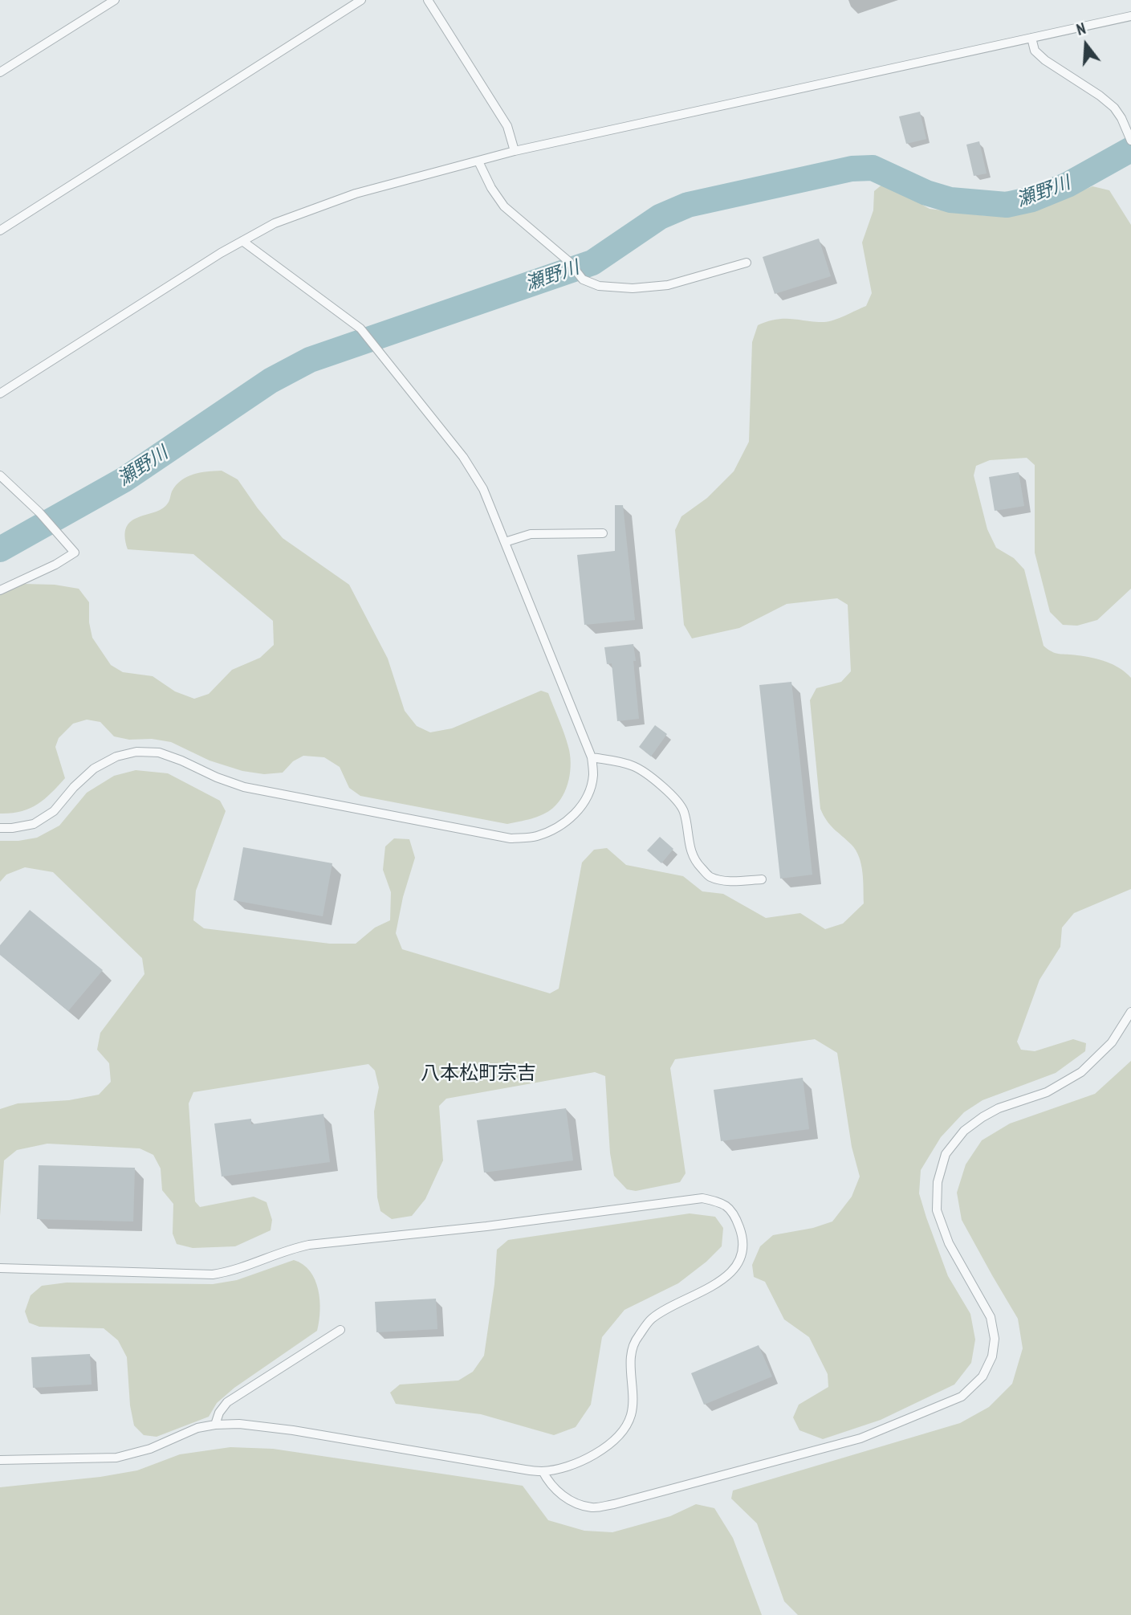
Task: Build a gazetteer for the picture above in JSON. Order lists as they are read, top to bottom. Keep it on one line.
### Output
{"districts":["八本松町宗吉"],"water":["瀬野川"],"north":"top"}
